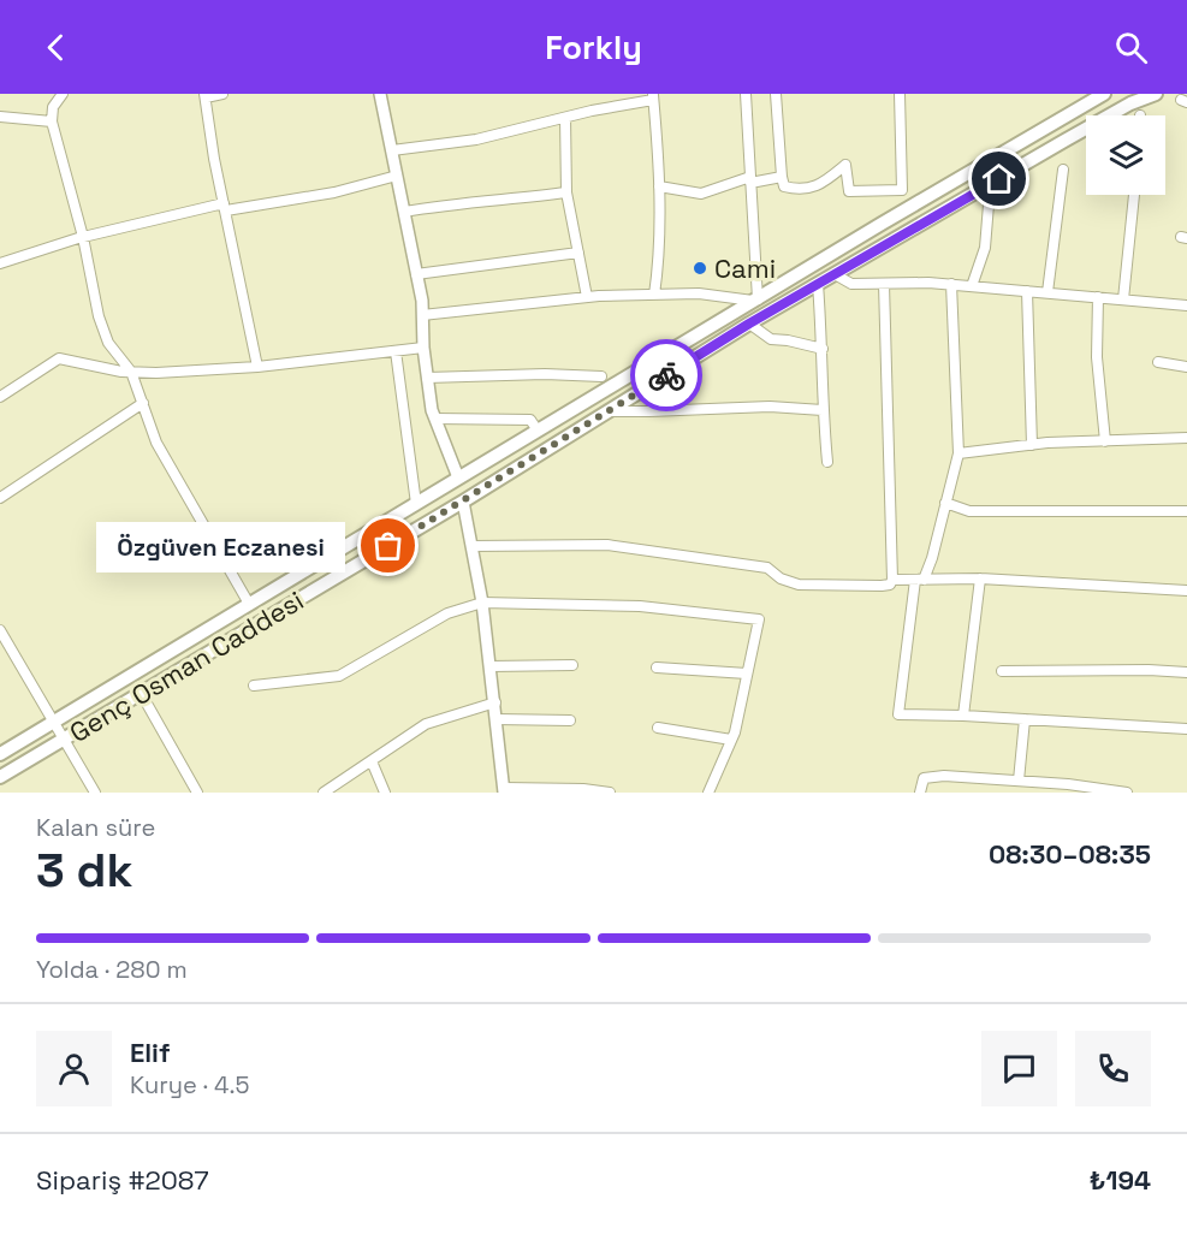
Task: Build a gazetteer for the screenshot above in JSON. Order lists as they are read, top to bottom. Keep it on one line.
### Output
{"streets":{"main road":["Genç Osman Caddesi"]},"places":["Cami","Özgüven Eczanesi"],"page":{"header":"Forkly","bubble":"Özgüven Eczanesi","heading":["3 dk","Kalan süre","08:30–08:35"],"panel":["Elif","Kurye · 4.5","Sipariş #2087","₺194"],"bar":"Yolda · 280 m"}}
